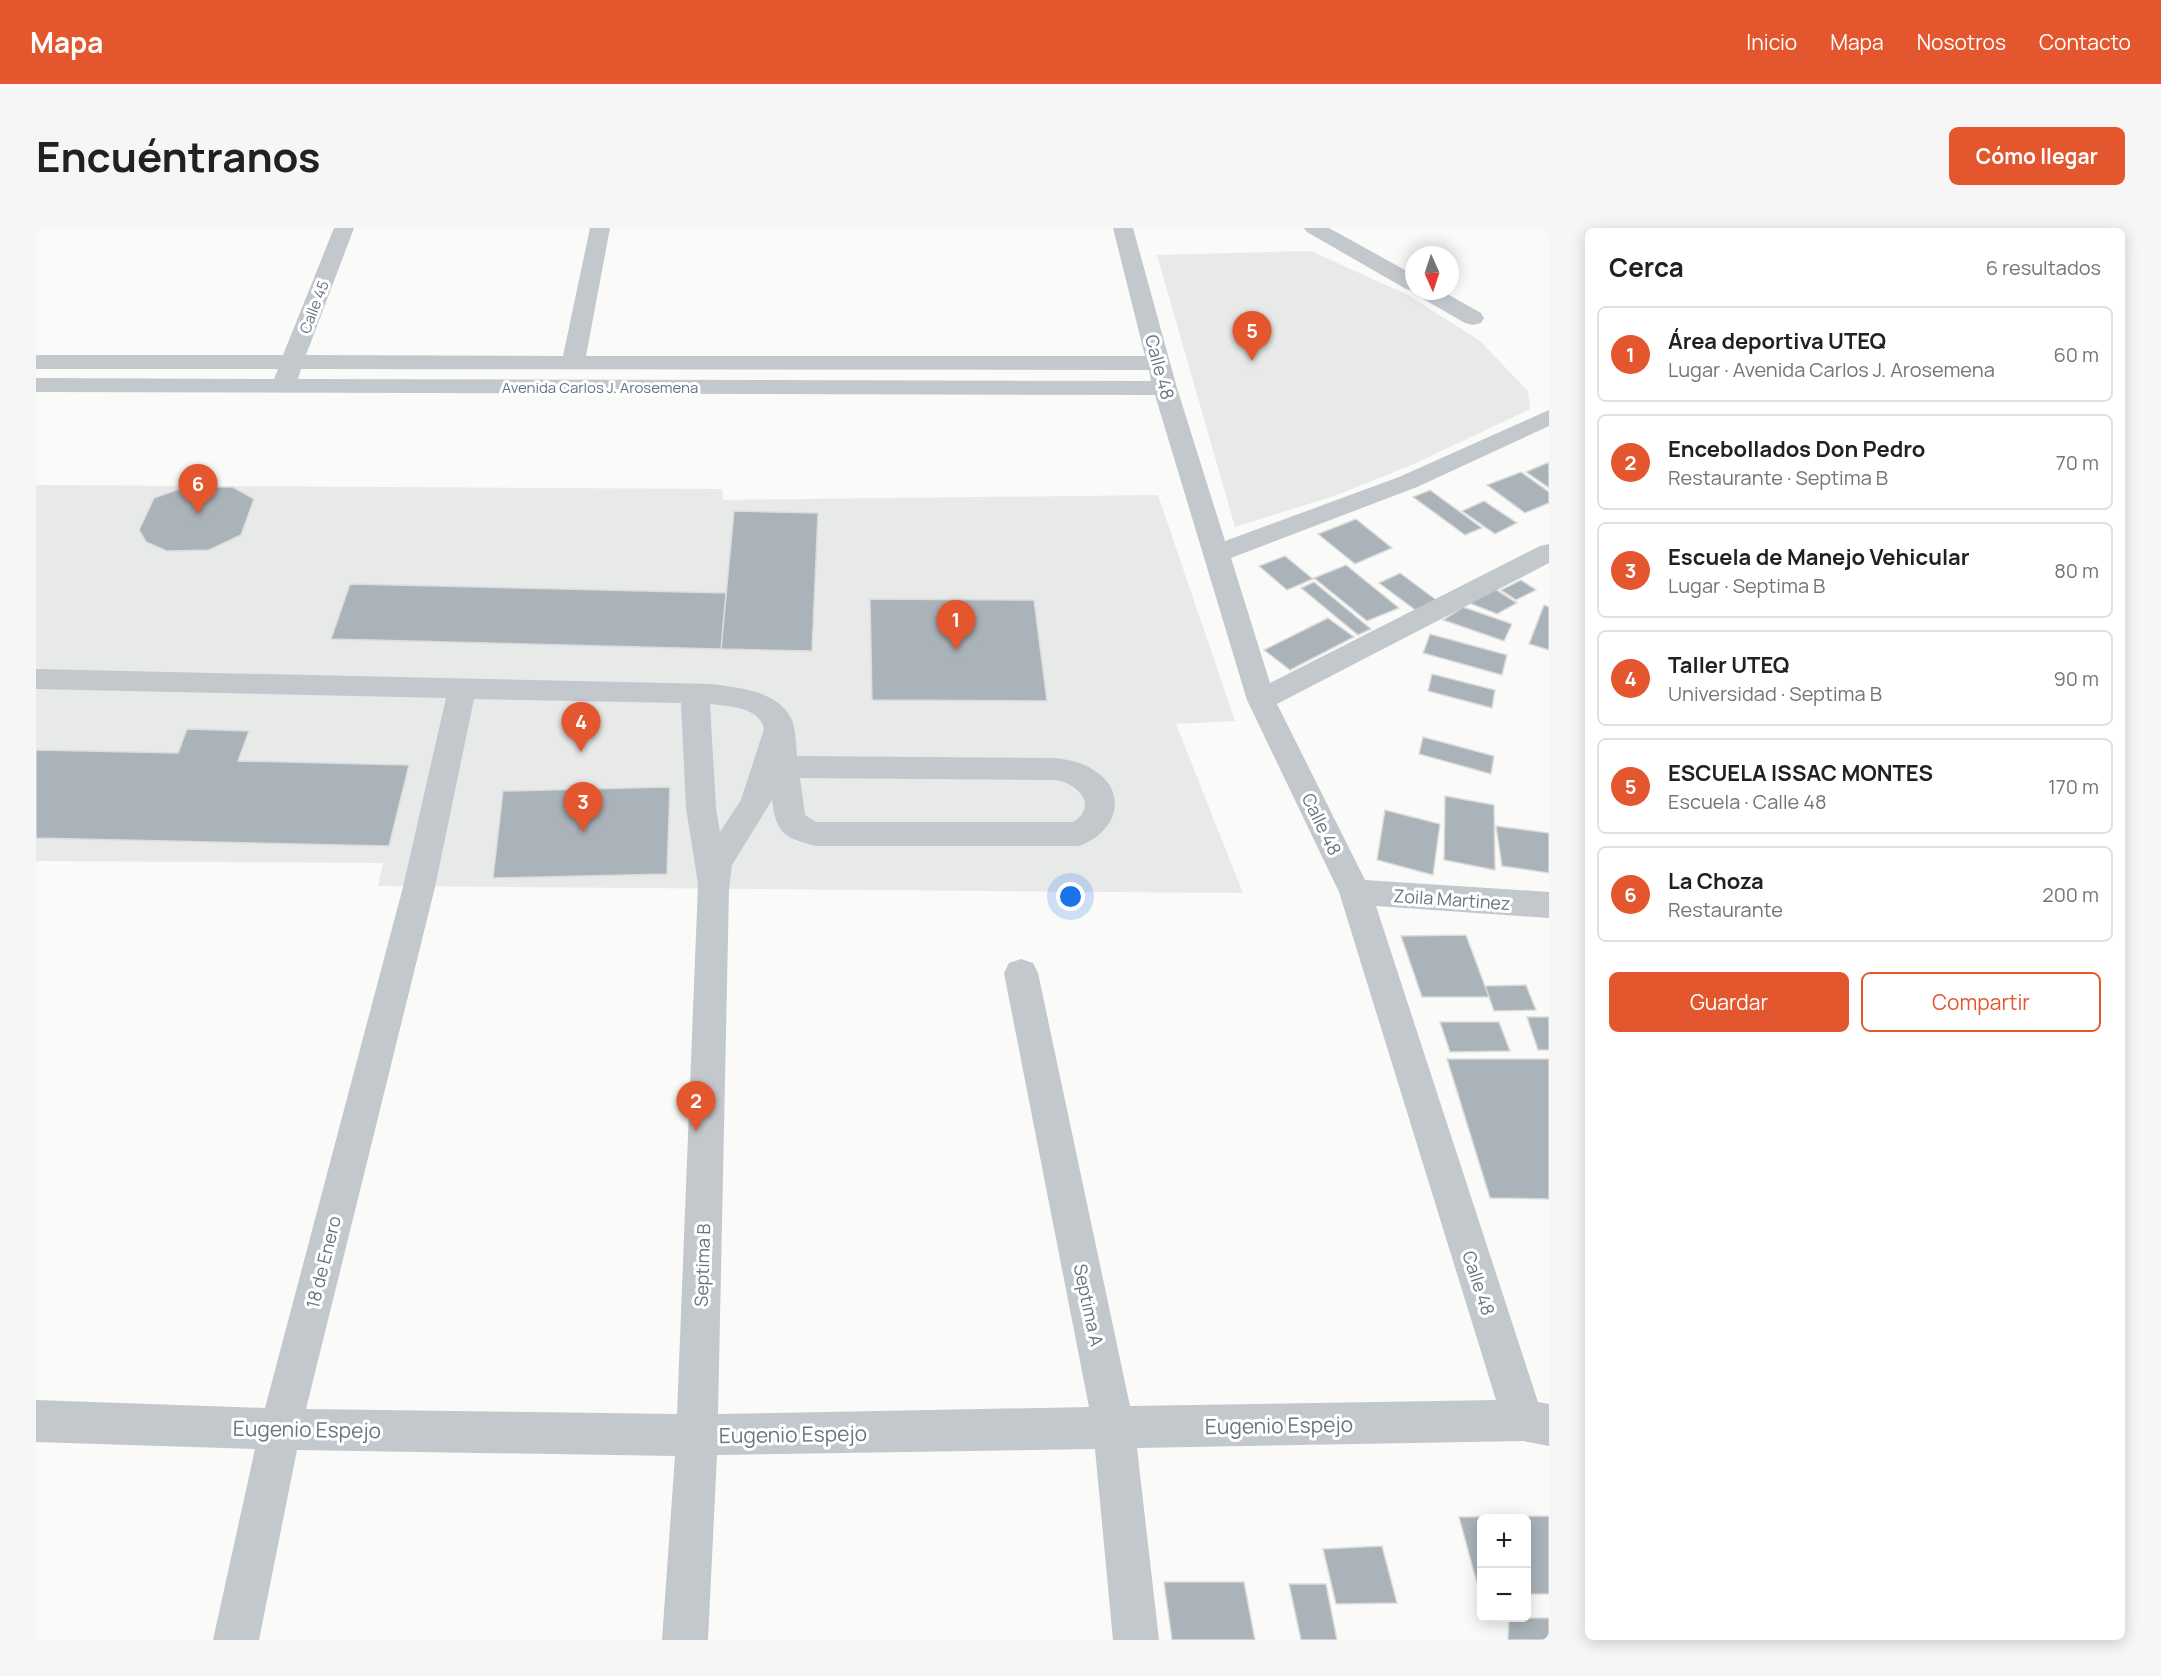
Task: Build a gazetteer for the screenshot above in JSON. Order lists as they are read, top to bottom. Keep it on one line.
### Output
{"streets":{"street":["Calle 45","Calle 48","Avenida Carlos J. Arosemena","Zoila Martinez","18 de Enero","Septima B","Septima A","Eugenio Espejo"]},"crossings":[["Calle 45","Avenida Carlos J. Arosemena"],["Calle 48","Avenida Carlos J. Arosemena"],["Calle 48","Zoila Martinez"],["Calle 48","Eugenio Espejo"],["18 de Enero","Eugenio Espejo"],["Septima B","Eugenio Espejo"],["Septima A","Eugenio Espejo"]],"north":"bottom","page":{"header":"Mapa","nav":["Inicio","Mapa","Nosotros","Contacto"],"title":"Encuéntranos","buttons":["Cómo llegar",["Guardar","Compartir"]],"heading":["Cerca","6 resultados"],"list":[{"mark":"1","name":"Área deportiva UTEQ","note":"Lugar · Avenida Carlos J. Arosemena","value":"60 m"},{"mark":"2","name":"Encebollados Don Pedro","note":"Restaurante · Septima B","value":"70 m"},{"mark":"3","name":"Escuela de Manejo Vehicular","note":"Lugar · Septima B","value":"80 m"},{"mark":"4","name":"Taller UTEQ","note":"Universidad · Septima B","value":"90 m"},{"mark":"5","name":"ESCUELA ISSAC MONTES","note":"Escuela · Calle 48","value":"170 m"},{"mark":"6","name":"La Choza","note":"Restaurante","value":"200 m"}],"pins":["5","6","1","4","3","2"],"map_buttons":["+","−"]}}
